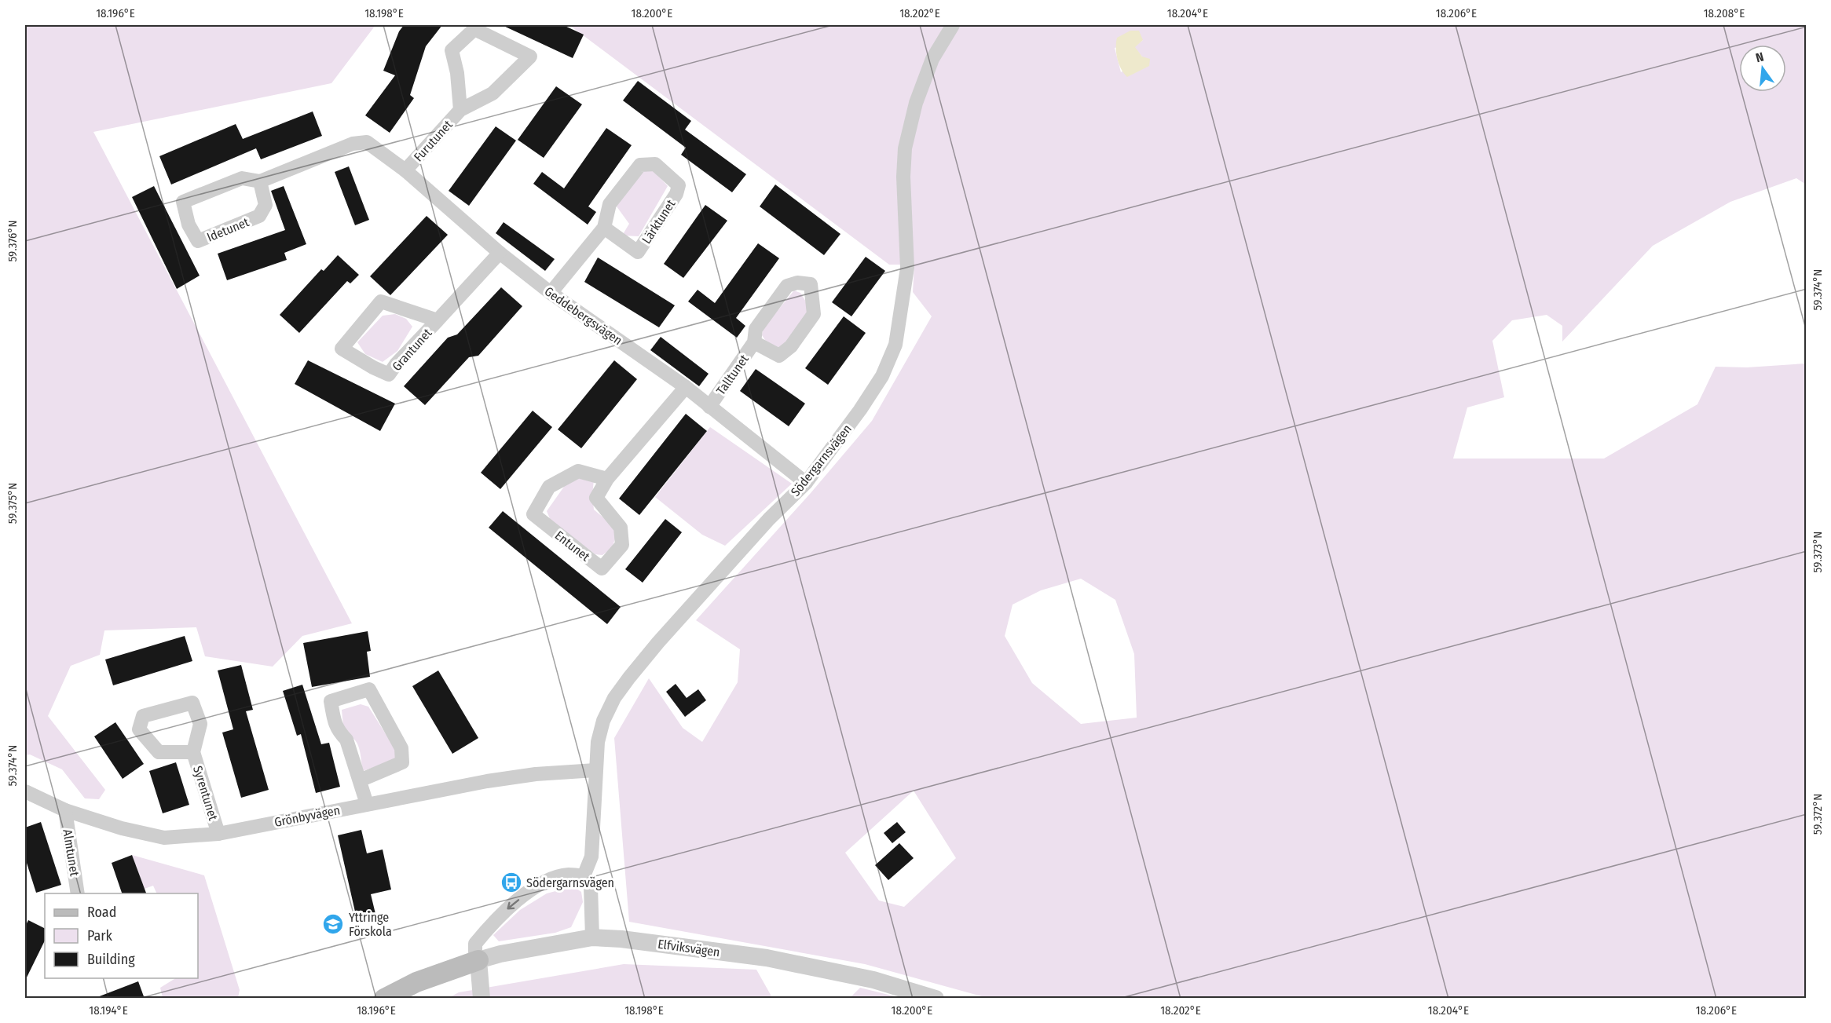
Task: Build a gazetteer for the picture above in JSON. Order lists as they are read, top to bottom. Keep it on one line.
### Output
{"streets":{"street":["Furutunet","Lärktunet","Idetunet","Geddebergsvägen","Grantunet","Talltunet","Södergarnsvägen","Entunet","Syrentunet","Grönbyvägen","Almtunet","Elfviksvägen"]},"crossings":[["Furutunet","Geddebergsvägen"],["Lärktunet","Geddebergsvägen"],["Idetunet","Geddebergsvägen"],["Geddebergsvägen","Grantunet"],["Geddebergsvägen","Talltunet"],["Geddebergsvägen","Södergarnsvägen"],["Geddebergsvägen","Entunet"],["Södergarnsvägen","Grönbyvägen"],["Syrentunet","Grönbyvägen"],["Grönbyvägen","Almtunet"]],"places":{"bus stop":["Södergarnsvägen"],"school or university":["Yttringe Förskola"]},"legend":["Road","Park","Building"],"north":"top","coordinates":["18.196°E","18.198°E","18.200°E","18.202°E","18.204°E","18.206°E","18.208°E","59.376°N","59.374°N","59.375°N","59.373°N","59.372°N","18.194°E"]}
